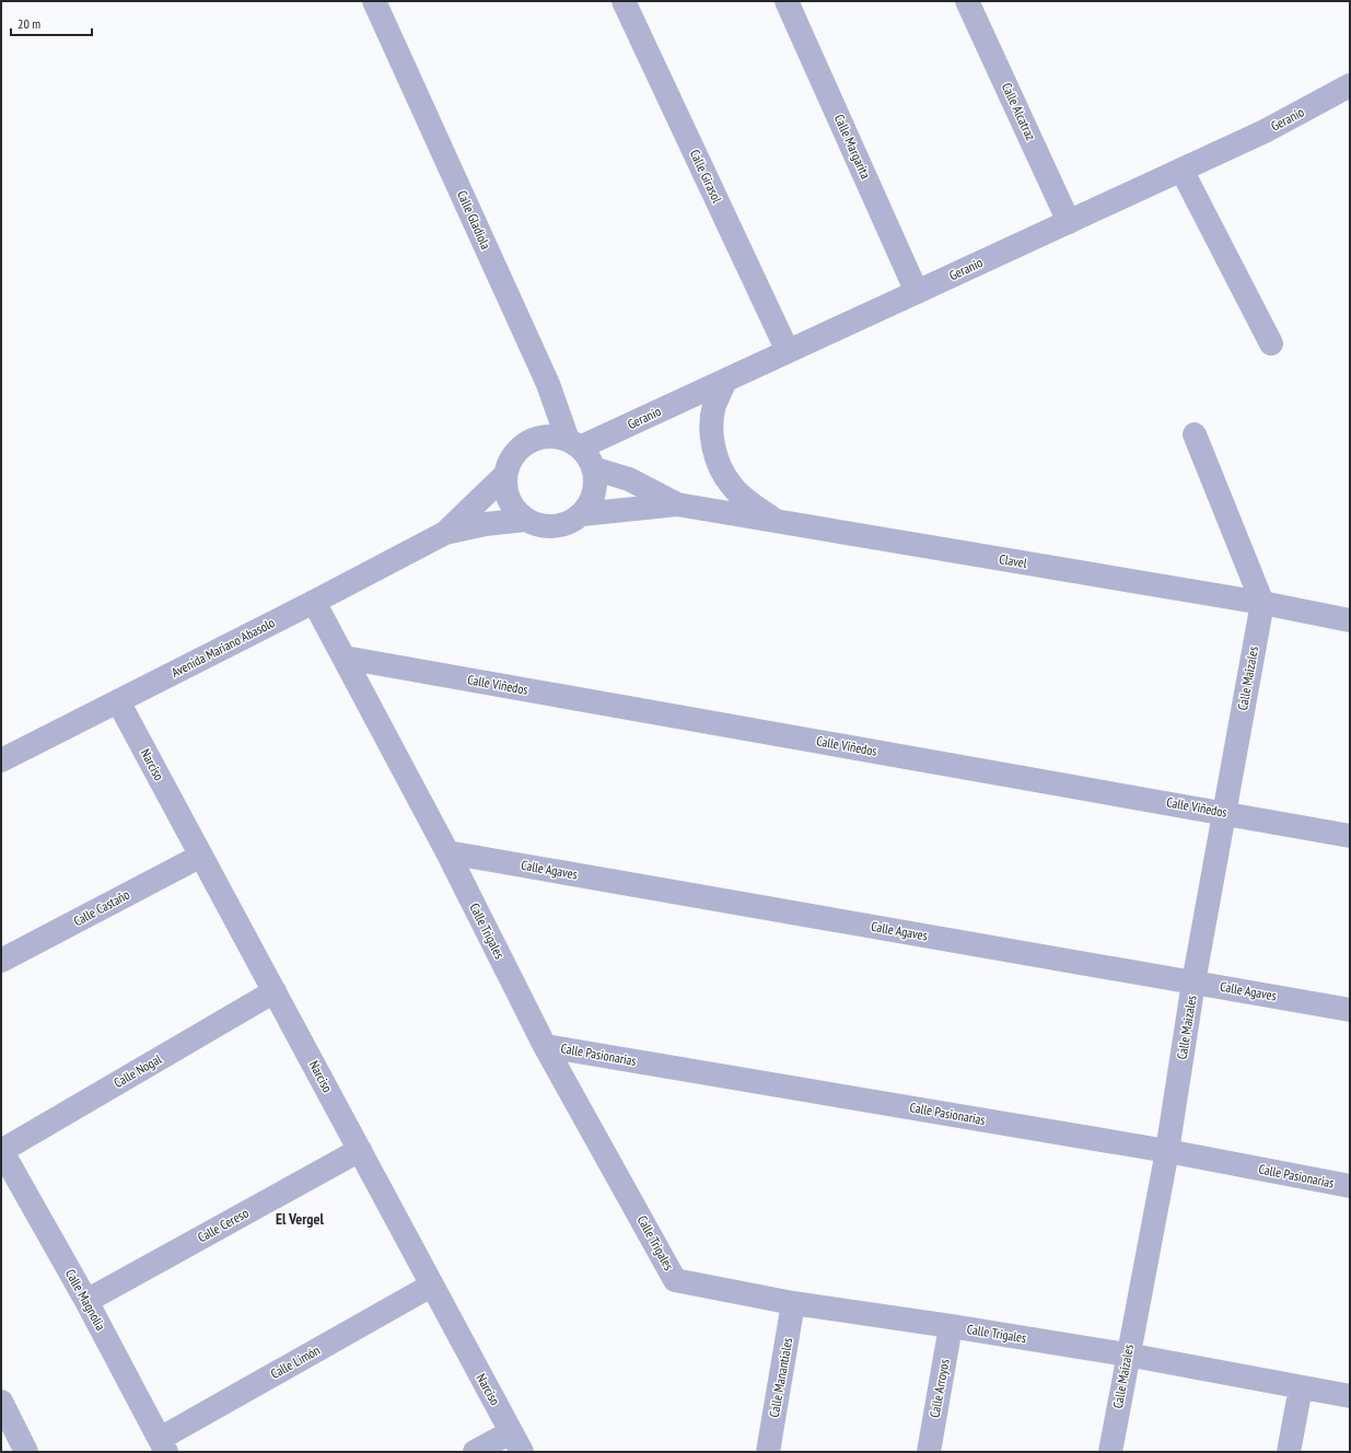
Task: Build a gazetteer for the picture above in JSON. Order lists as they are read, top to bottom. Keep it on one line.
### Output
{"streets":{"street":["Calle Alcatraz","Geranio","Calle Margarita","Calle Girasol","Calle Gladiola","Clavel","Avenida Mariano Abasolo","Calle Maizales","Calle Viñedos","Narciso","Calle Agaves","Calle Castaño","Calle Trigales","Calle Pasionarias","Calle Nogal","Calle Cereso","Calle Magnolia","Calle Limón","Calle Manantiales","Calle Arroyos"]},"crossings":[["Calle Alcatraz","Geranio"],["Geranio","Calle Margarita"],["Geranio","Calle Girasol"],["Geranio","Calle Gladiola"],["Clavel","Calle Maizales"],["Avenida Mariano Abasolo","Narciso"],["Avenida Mariano Abasolo","Calle Trigales"],["Calle Maizales","Calle Viñedos"],["Calle Maizales","Calle Agaves"],["Calle Maizales","Calle Trigales"],["Calle Maizales","Calle Pasionarias"],["Calle Viñedos","Calle Trigales"],["Narciso","Calle Castaño"],["Narciso","Calle Nogal"],["Narciso","Calle Cereso"],["Narciso","Calle Limón"],["Calle Agaves","Calle Trigales"],["Calle Trigales","Calle Pasionarias"],["Calle Trigales","Calle Manantiales"],["Calle Trigales","Calle Arroyos"],["Calle Nogal","Calle Magnolia"],["Calle Cereso","Calle Magnolia"],["Calle Magnolia","Calle Limón"]],"districts":["El Vergel"],"scale_bar":"20 m"}
